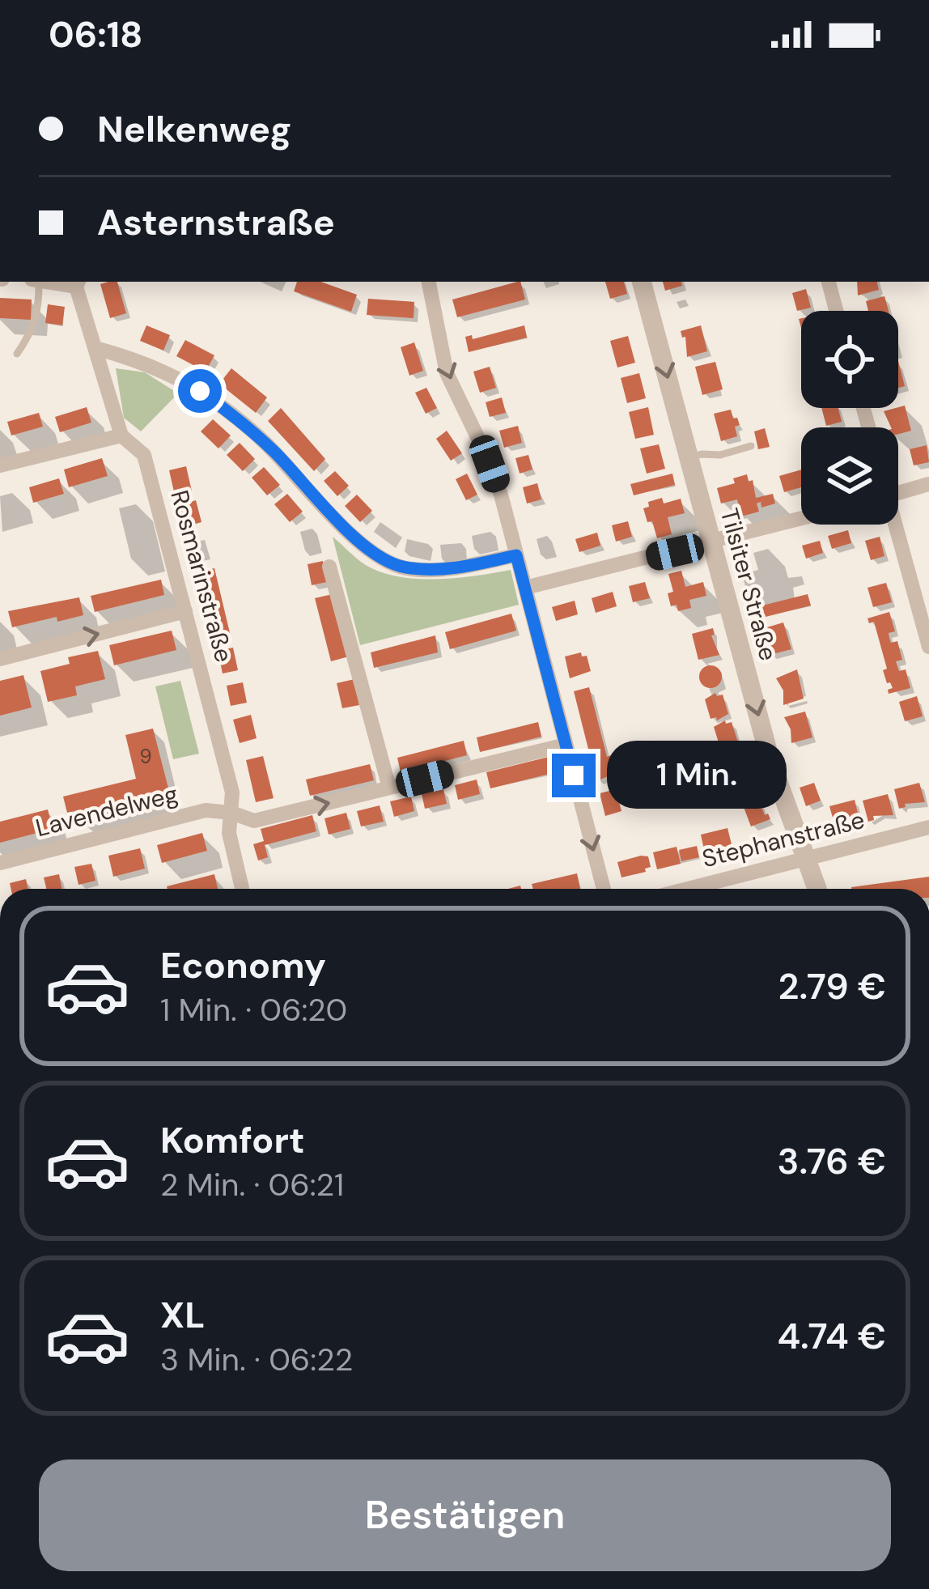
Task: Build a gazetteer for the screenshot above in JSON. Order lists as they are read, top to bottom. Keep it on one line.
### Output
{"streets":{"street":["Rosmarinstraße","Tilsiter Straße","Lavendelweg","Stephanstraße"]},"crossings":[["Rosmarinstraße","Lavendelweg"],["Tilsiter Straße","Stephanstraße"]],"one_way":["Tilsiter Straße"],"house_numbers":["9"],"page":{"status":"06:18","banner":["Nelkenweg","Asternstraße"],"bubble":"1 Min.","list":[{"name":"Economy","note":"1 Min. · 06:20","value":"2.79 €"},{"name":"Komfort","note":"2 Min. · 06:21","value":"3.76 €"},{"name":"XL","note":"3 Min. · 06:22","value":"4.74 €"}],"buttons":"Bestätigen"}}
